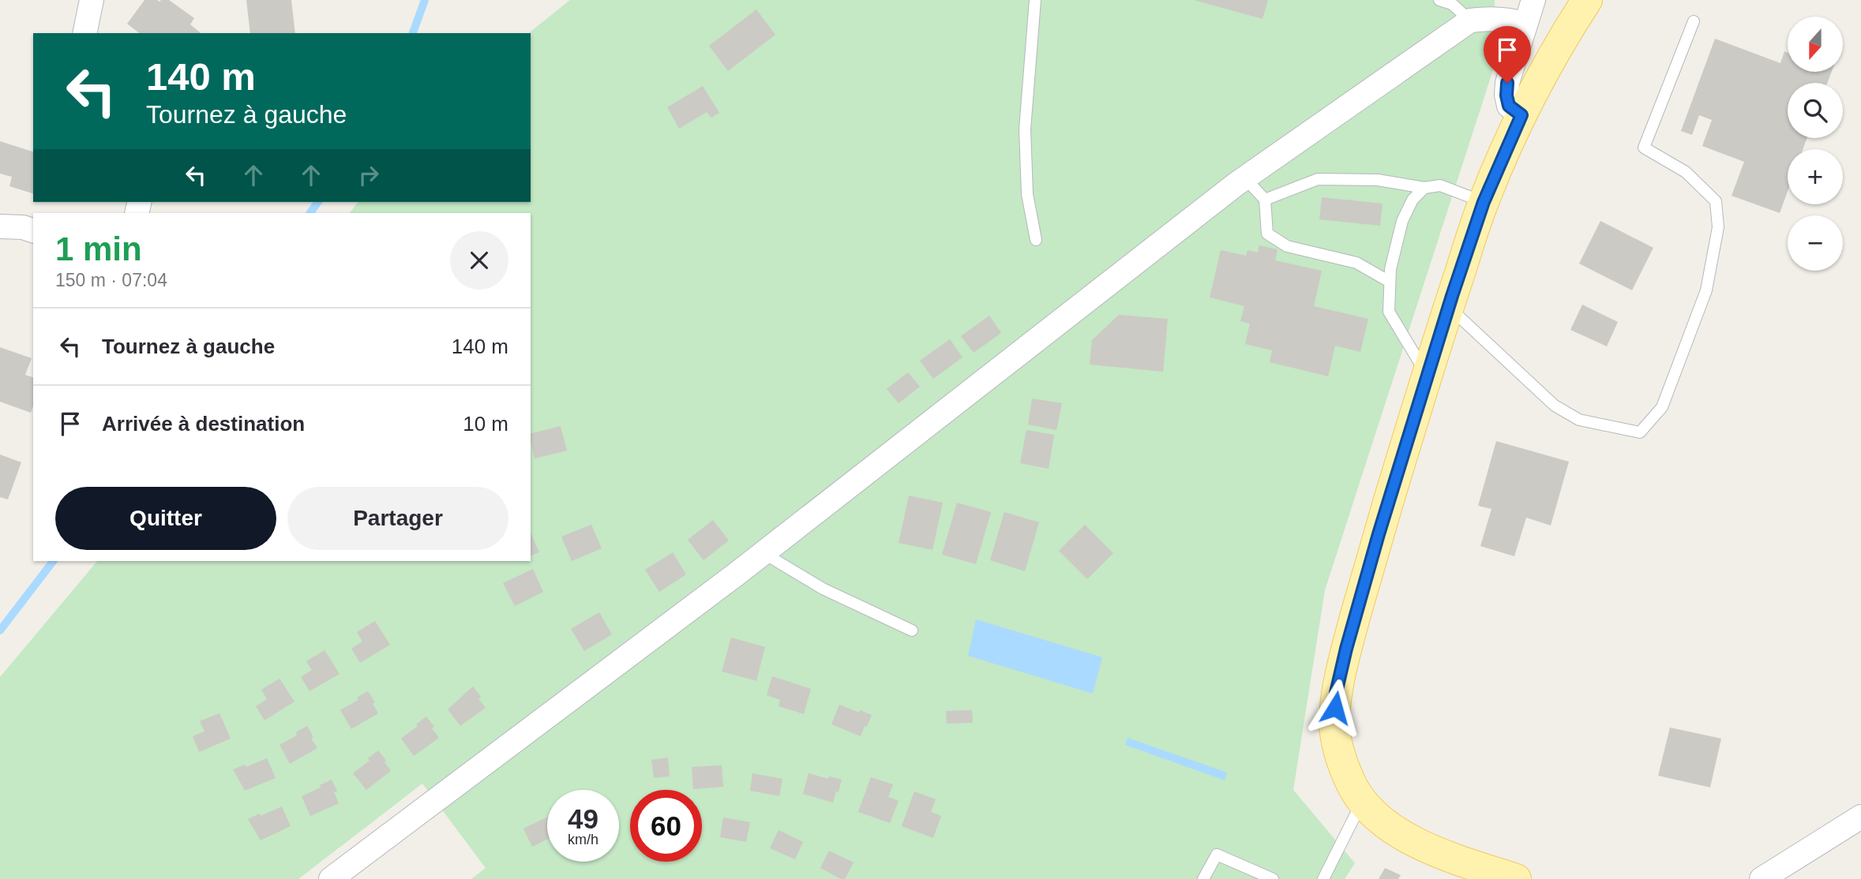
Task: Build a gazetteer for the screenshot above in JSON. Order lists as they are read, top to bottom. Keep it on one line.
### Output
{"north":"bottom","page":{"map_buttons":["+","−"],"turn":["140 m","Tournez à gauche"],"heading":["1 min","150 m · 07:04"],"list":[{"name":"Tournez à gauche","value":"140 m"},{"name":"Arrivée à destination","value":"10 m"}],"buttons":["Quitter","Partager"],"speed":"49 km/h","limit":"60"}}
